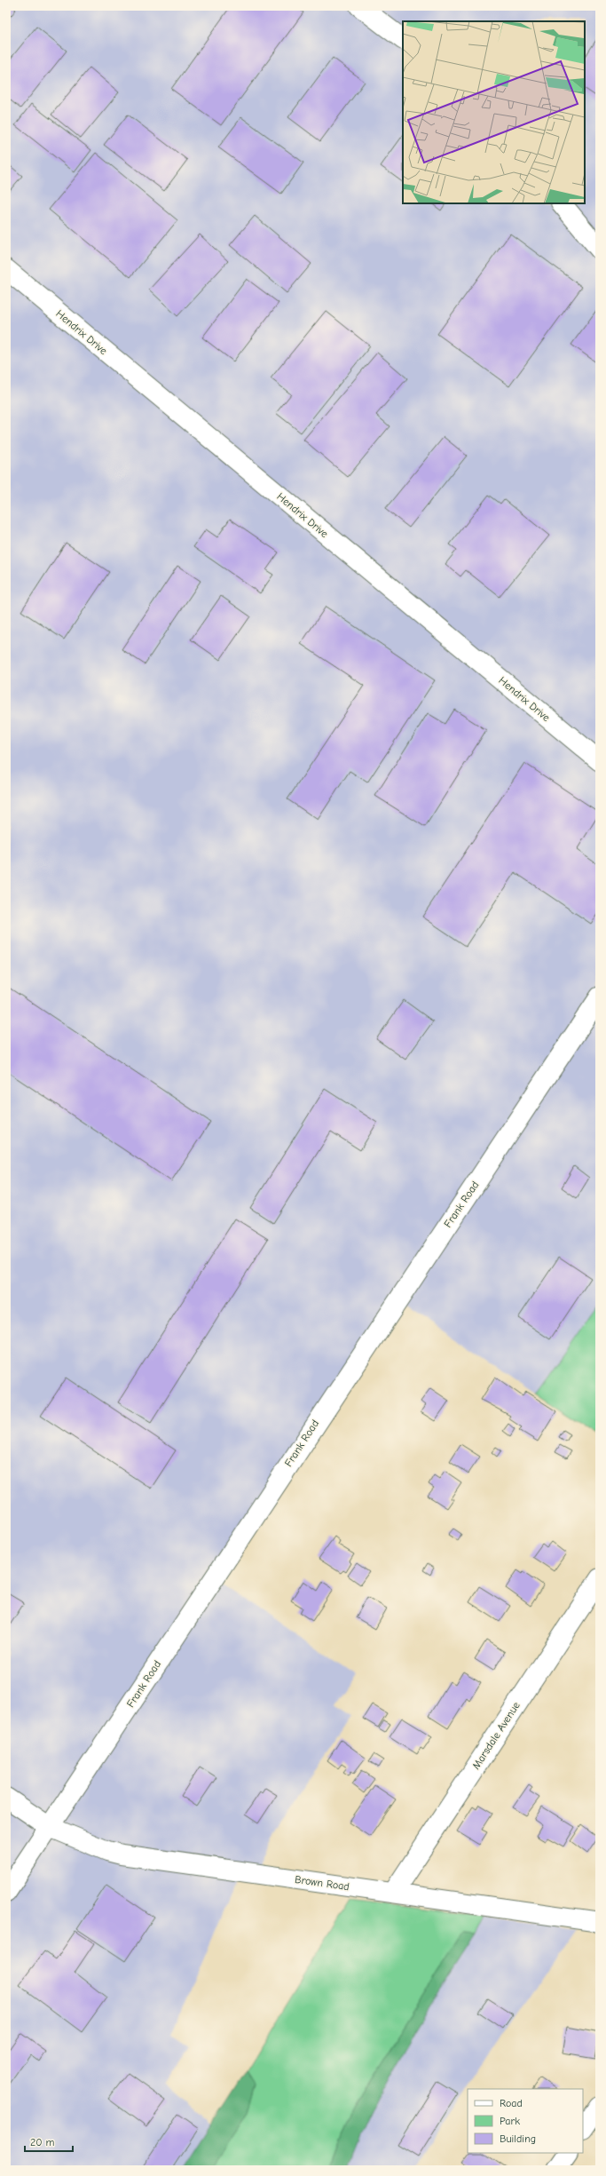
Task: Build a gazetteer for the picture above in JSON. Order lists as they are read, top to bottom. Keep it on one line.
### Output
{"streets":{"main road":["Hendrix Drive","Frank Road","Marsdale Avenue","Brown Road"]},"crossings":[["Frank Road","Brown Road"],["Marsdale Avenue","Brown Road"]],"legend":["Road","Park","Building"],"scale_bar":"20 m"}
